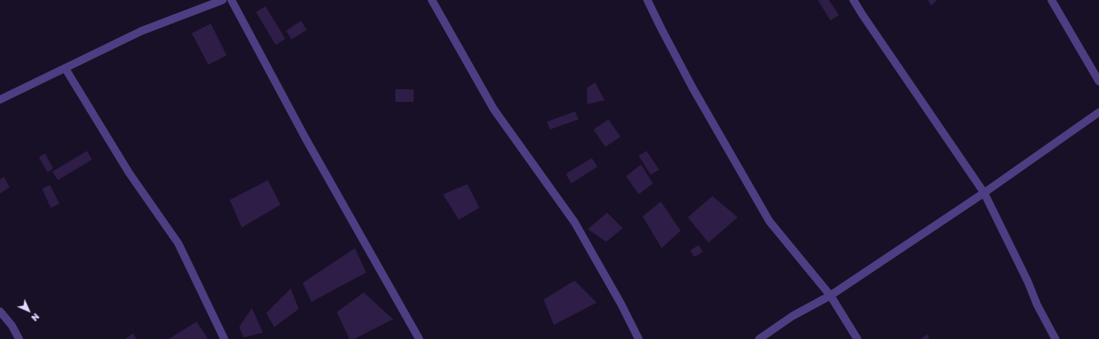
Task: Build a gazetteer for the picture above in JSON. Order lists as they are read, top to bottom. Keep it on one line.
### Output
{"north":"bottom right"}
